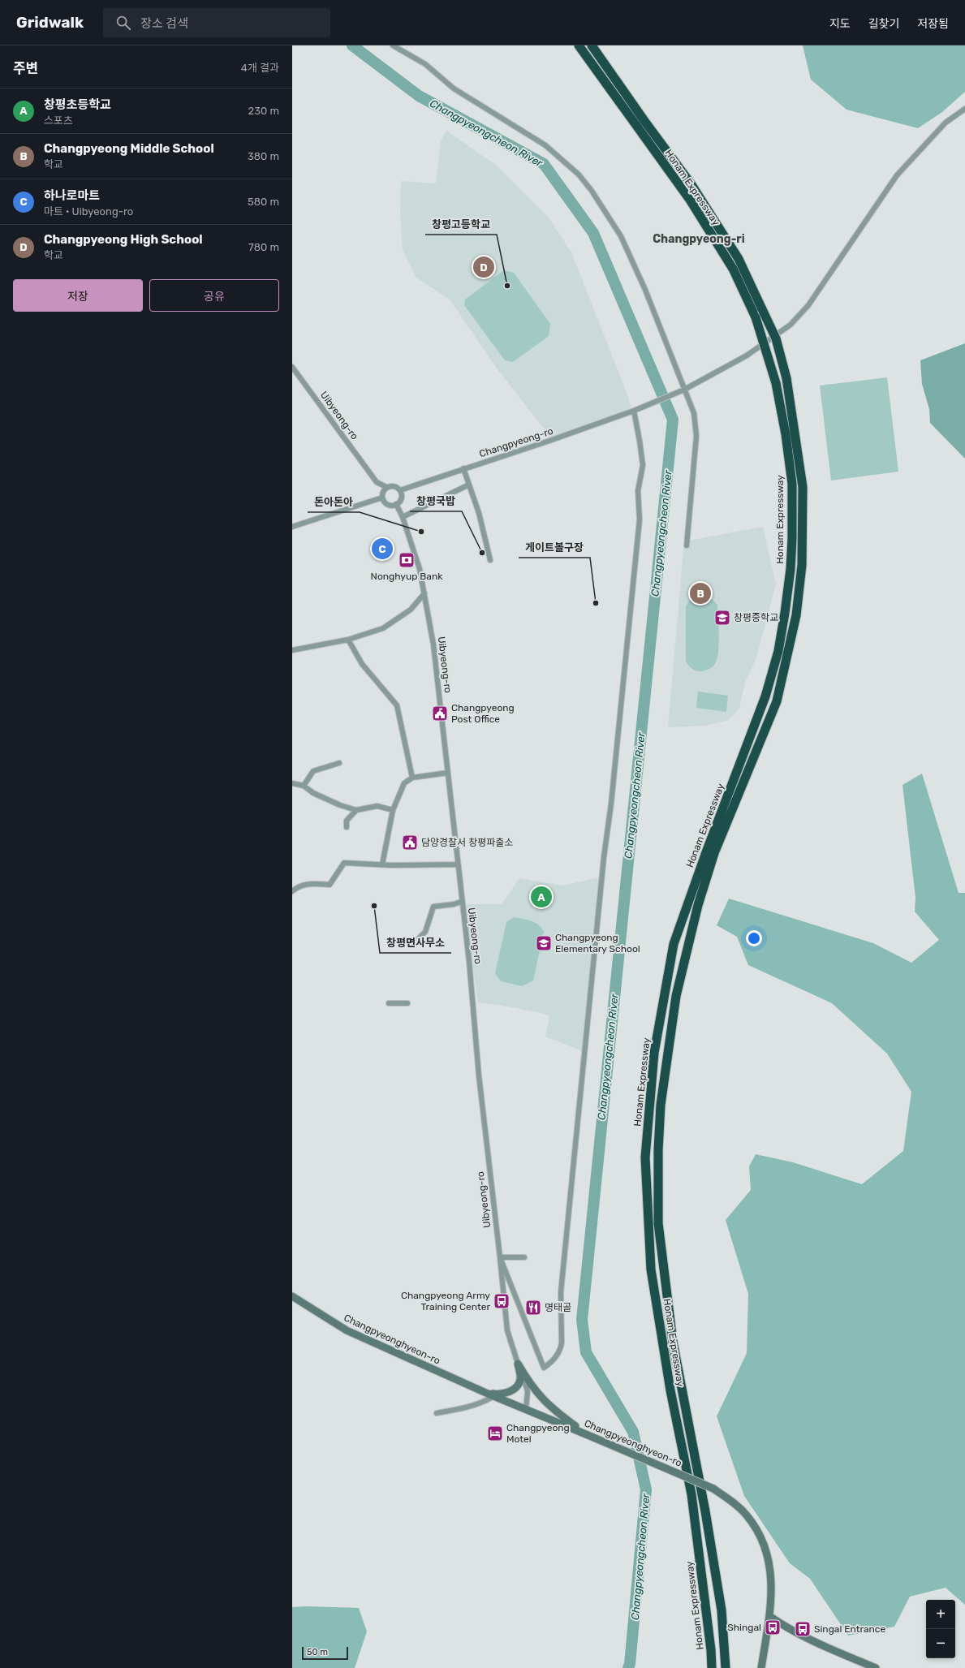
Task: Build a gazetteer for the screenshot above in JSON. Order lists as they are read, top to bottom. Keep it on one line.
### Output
{"streets":{"highway":["Honam Expressway"],"main road":["Changpyeonghyeon-ro"],"street":["Uibyeong-ro","Changpyeong-ro"]},"crossings":[["Uibyeong-ro","Changpyeong-ro"],["Uibyeong-ro","Changpyeonghyeon-ro"]],"districts":["Changpyeong-ri"],"water":["Changpyeongcheon River"],"places":{"other":["창평고등학교","돈아돈아","창평국밥","게이트볼구장","창평면사무소"],"bank":["Nonghyup Bank"],"school or university":["창평중학교","Changpyeong Elementary School"],"public building":["Changpyeong Post Office","담양경찰서 창평파출소"],"bus stop":["Changpyeong Army Training Center","Shingal","Singal Entrance"],"restaurant":["명태골"],"hotel":["Changpyeong Motel"]},"scale_bar":"50 m","page":{"header":"Gridwalk","search":"장소 검색","nav":["지도","길찾기","저장됨"],"heading":["주변","4개 결과"],"list":[{"mark":"A","name":"창평초등학교","note":"스포츠","value":"230 m"},{"mark":"B","name":"Changpyeong Middle School","note":"학교","value":"380 m"},{"mark":"C","name":"하나로마트","note":"마트 · Uibyeong-ro","value":"580 m"},{"mark":"D","name":"Changpyeong High School","note":"학교","value":"780 m"}],"pins":["D","C","B","A"],"buttons":["저장","공유"],"map_buttons":["+","−"],"scale":"50 m"}}
